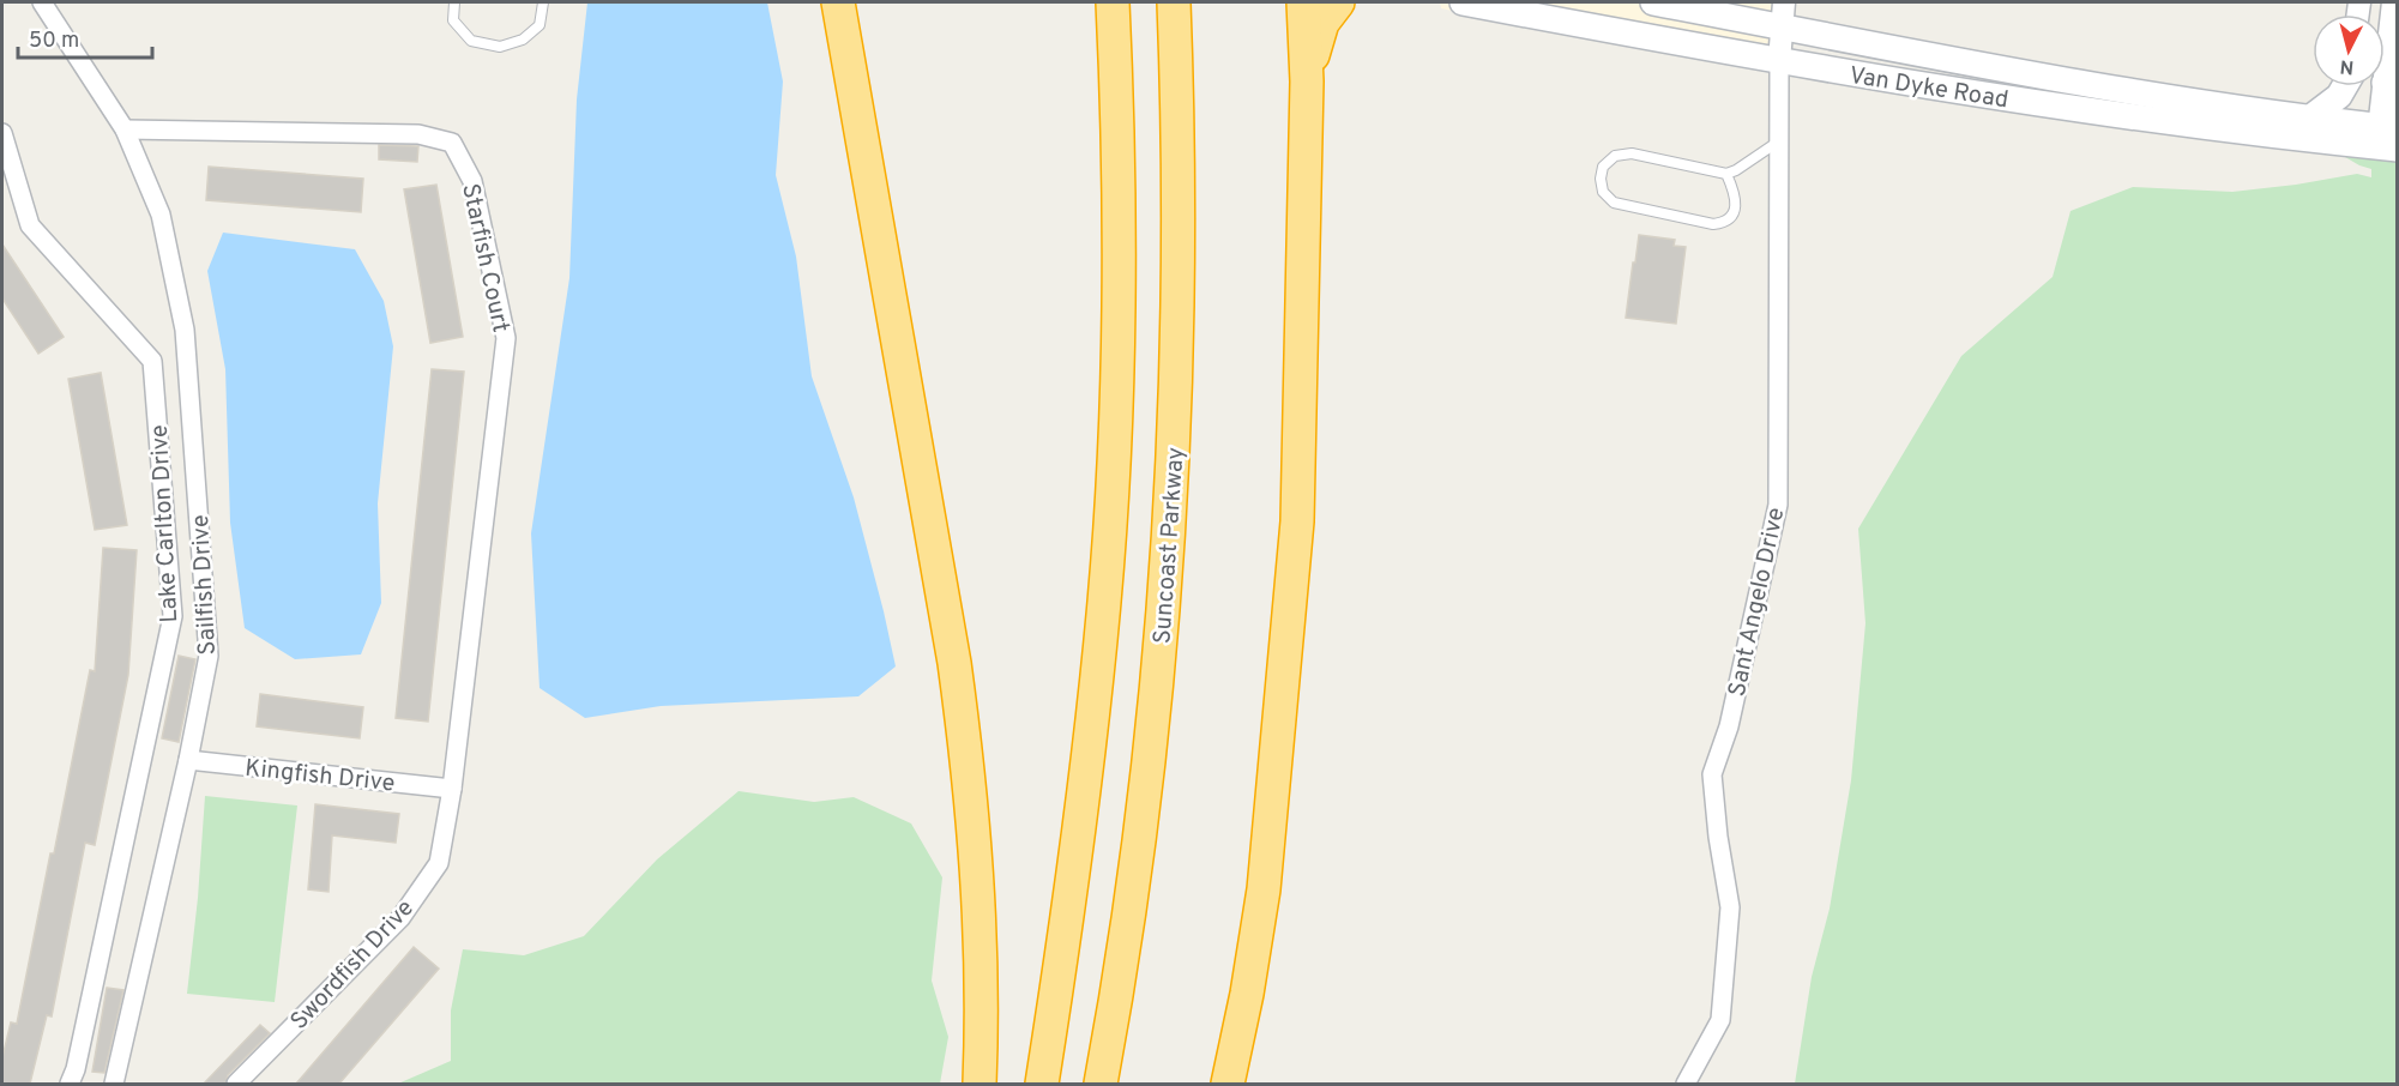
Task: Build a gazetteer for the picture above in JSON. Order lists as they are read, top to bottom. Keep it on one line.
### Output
{"streets":{"highway":["Suncoast Parkway"],"main road":["Van Dyke Road"],"street":["Starfish Court","Lake Carlton Drive","Sailfish Drive","Sant Angelo Drive","Kingfish Drive","Swordfish Drive"]},"crossings":[["Van Dyke Road","Sant Angelo Drive"],["Starfish Court","Sailfish Drive"],["Starfish Court","Kingfish Drive"],["Starfish Court","Swordfish Drive"],["Sailfish Drive","Kingfish Drive"],["Kingfish Drive","Swordfish Drive"]],"scale_bar":"50 m","north":"bottom"}
